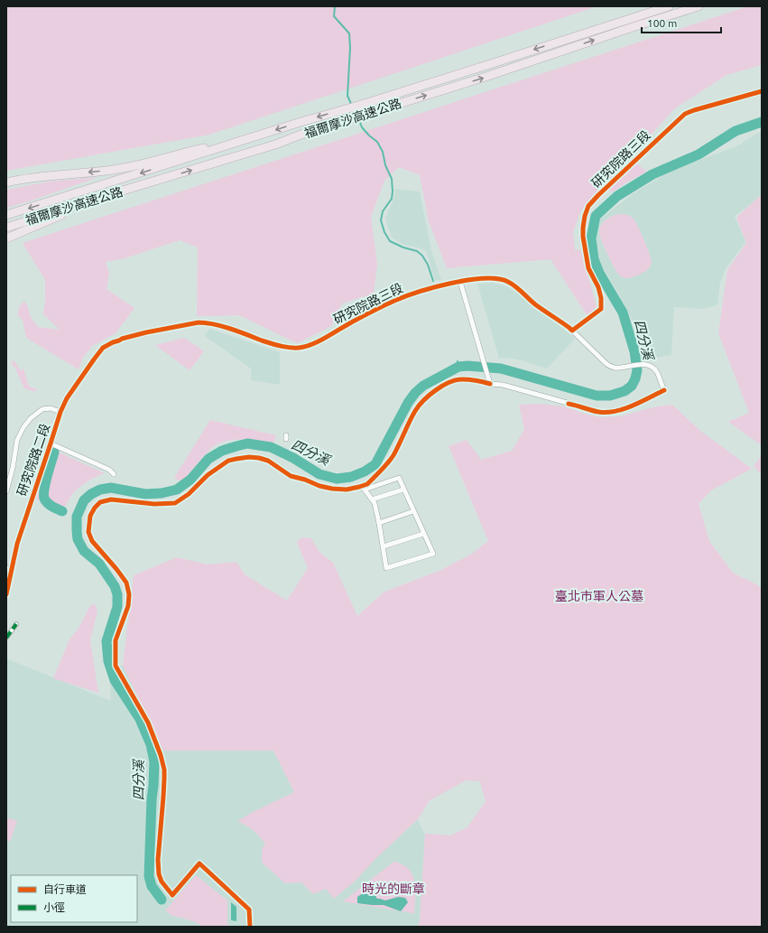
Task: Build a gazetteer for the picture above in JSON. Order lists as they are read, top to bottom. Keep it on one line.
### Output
{"streets":{"highway":["福爾摩沙高速公路"],"street":["研究院路三段","研究院路二段"]},"crossings":[["研究院路三段","研究院路二段"]],"water":["四分溪"],"parks":["臺北市軍人公墓","時光的斷章"],"legend":["自行車道","小徑"],"scale_bar":"100 m"}
